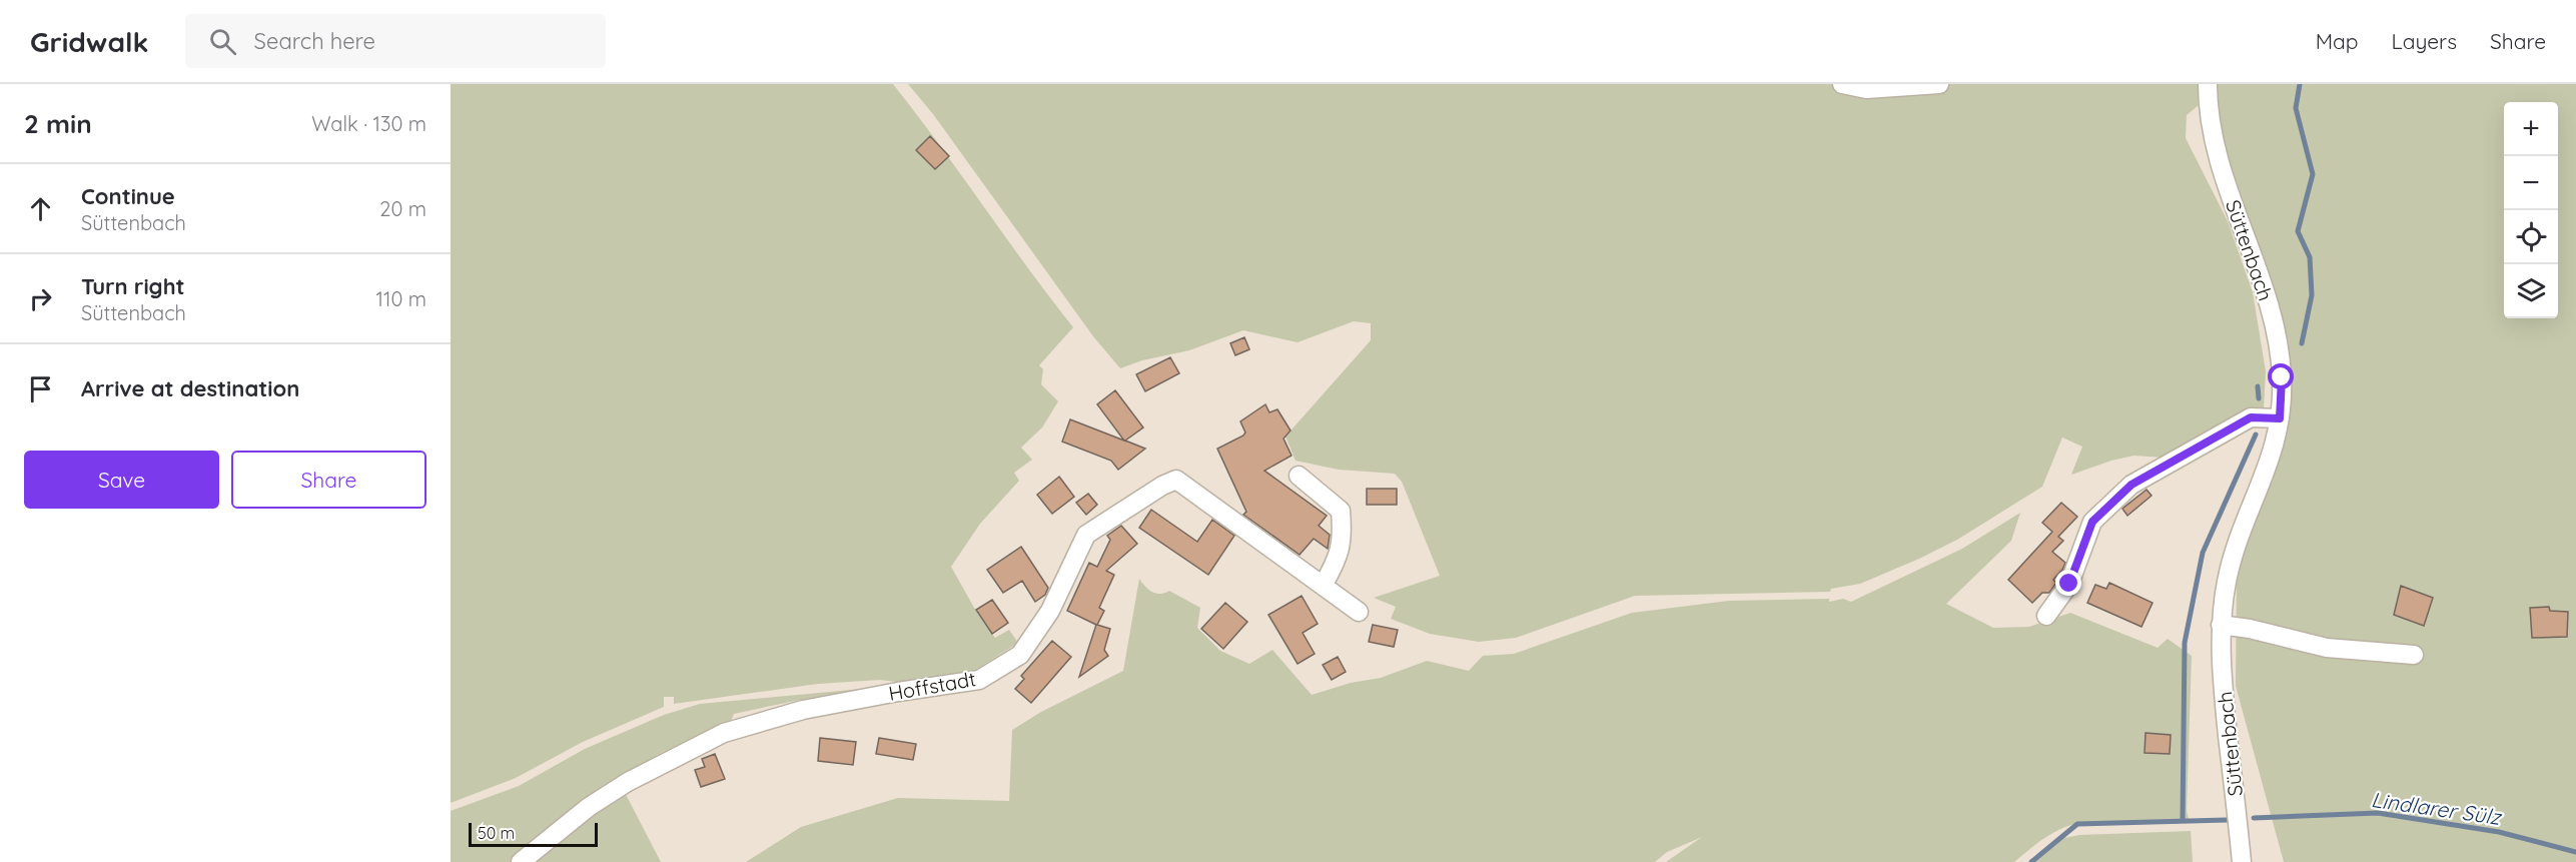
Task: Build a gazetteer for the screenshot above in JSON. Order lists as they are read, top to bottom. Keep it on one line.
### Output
{"streets":{"street":["Süttenbach","Hoffstadt"]},"water":["Lindlarer Sülz"],"scale_bar":"50 m","page":{"header":"Gridwalk","search":"Search here","nav":["Map","Layers","Share"],"heading":["2 min","Walk · 130 m"],"map_buttons":["+","−"],"list":[["Continue","Süttenbach","20 m"],["Turn right","Süttenbach","110 m"],"Arrive at destination"],"buttons":["Save","Share"],"scale":"50 m"}}
